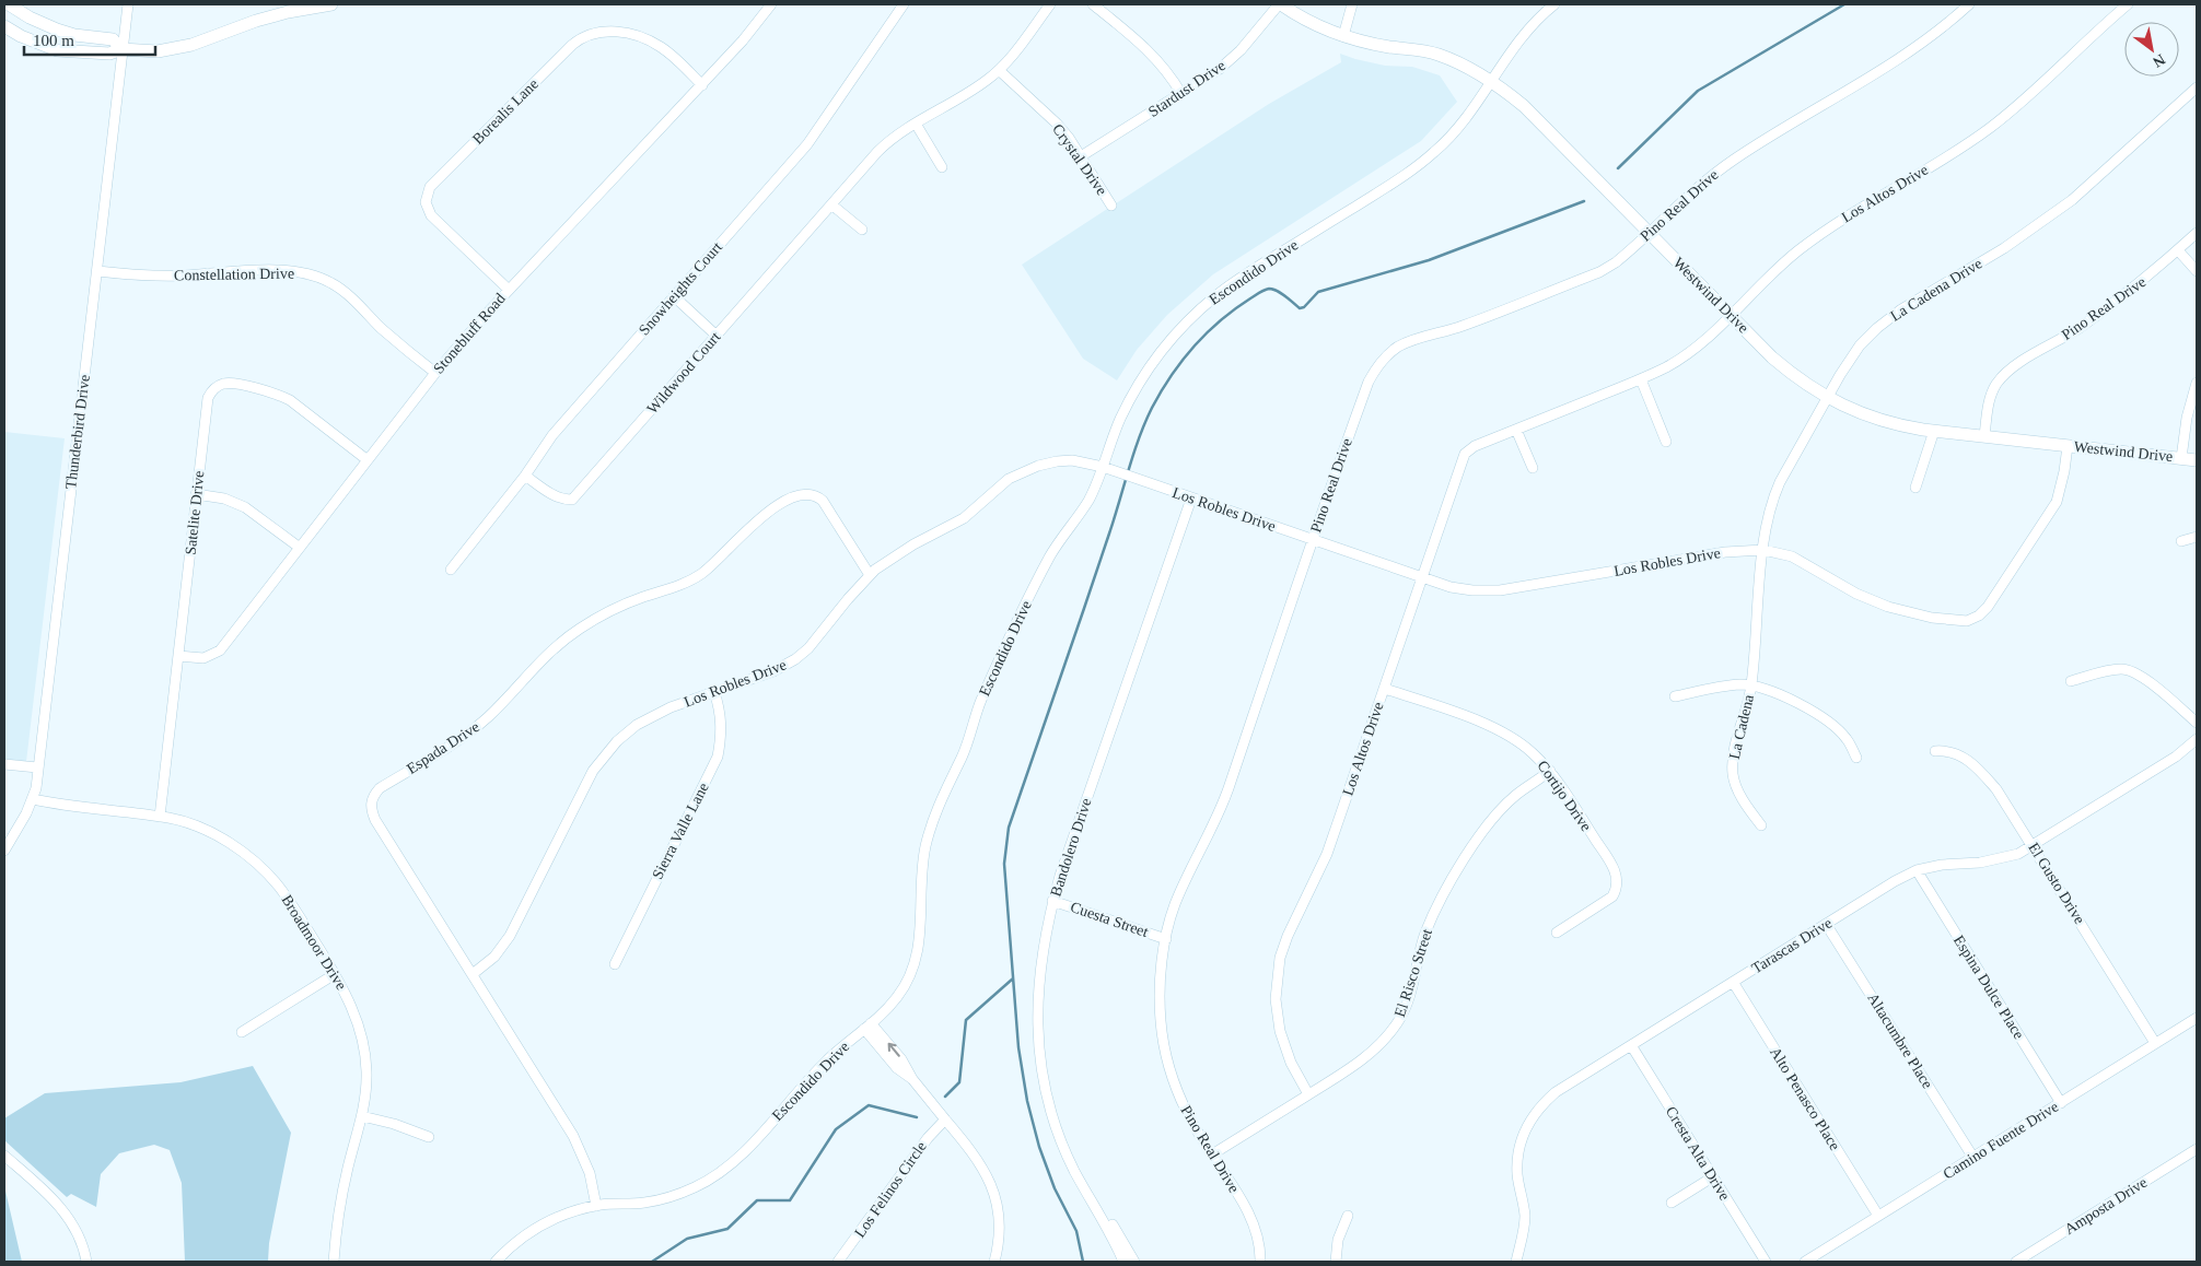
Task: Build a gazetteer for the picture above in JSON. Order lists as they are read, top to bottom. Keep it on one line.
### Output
{"streets":{"main road":["Westwind Drive"],"street":["Stardust Drive","Borealis Lane","Crystal Drive","Los Altos Drive","Pino Real Drive","Escondido Drive","Constellation Drive","Snowheights Court","La Cadena Drive","Stonebluff Road","Wildwood Court","Thunderbird Drive","Los Robles Drive","Satelite Drive","La Cadena","Espada Drive","Cortijo Drive","Sierra Valle Lane","Bandolero Drive","El Gusto Drive","Cuesta Street","Broadmoor Drive","Tarascas Drive","El Risco Street","Espina Dulce Place","Altacumbre Place","Alto Penasco Place","Camino Fuente Drive","Cresta Alta Drive","Los Felinos Circle","Amposta Drive"]},"crossings":[["Stardust Drive","Crystal Drive"],["Stardust Drive","Westwind Drive"],["Borealis Lane","Stonebluff Road"],["Crystal Drive","Wildwood Court"],["Los Altos Drive","Westwind Drive"],["Los Altos Drive","Los Robles Drive"],["Los Altos Drive","Cortijo Drive"],["Los Altos Drive","El Risco Street"],["Pino Real Drive","Westwind Drive"],["Pino Real Drive","Los Robles Drive"],["Pino Real Drive","Cuesta Street"],["Pino Real Drive","El Risco Street"],["Escondido Drive","Westwind Drive"],["Escondido Drive","Los Robles Drive"],["Escondido Drive","Espada Drive"],["Constellation Drive","Stonebluff Road"],["Constellation Drive","Thunderbird Drive"],["Snowheights Court","Wildwood Court"],["La Cadena Drive","Westwind Drive"],["La Cadena Drive","Los Robles Drive"],["La Cadena Drive","La Cadena"],["Westwind Drive","Los Robles Drive"],["Stonebluff Road","Satelite Drive"],["Thunderbird Drive","Broadmoor Drive"],["Los Robles Drive","Espada Drive"],["Los Robles Drive","Sierra Valle Lane"],["Los Robles Drive","Bandolero Drive"],["Satelite Drive","Broadmoor Drive"],["Cortijo Drive","El Risco Street"],["Bandolero Drive","Cuesta Street"],["El Gusto Drive","Tarascas Drive"],["El Gusto Drive","Camino Fuente Drive"],["Tarascas Drive","Espina Dulce Place"],["Tarascas Drive","Altacumbre Place"],["Tarascas Drive","Alto Penasco Place"],["Tarascas Drive","Cresta Alta Drive"],["Espina Dulce Place","Camino Fuente Drive"],["Altacumbre Place","Camino Fuente Drive"],["Alto Penasco Place","Camino Fuente Drive"]],"scale_bar":"100 m","north":"bottom right"}
